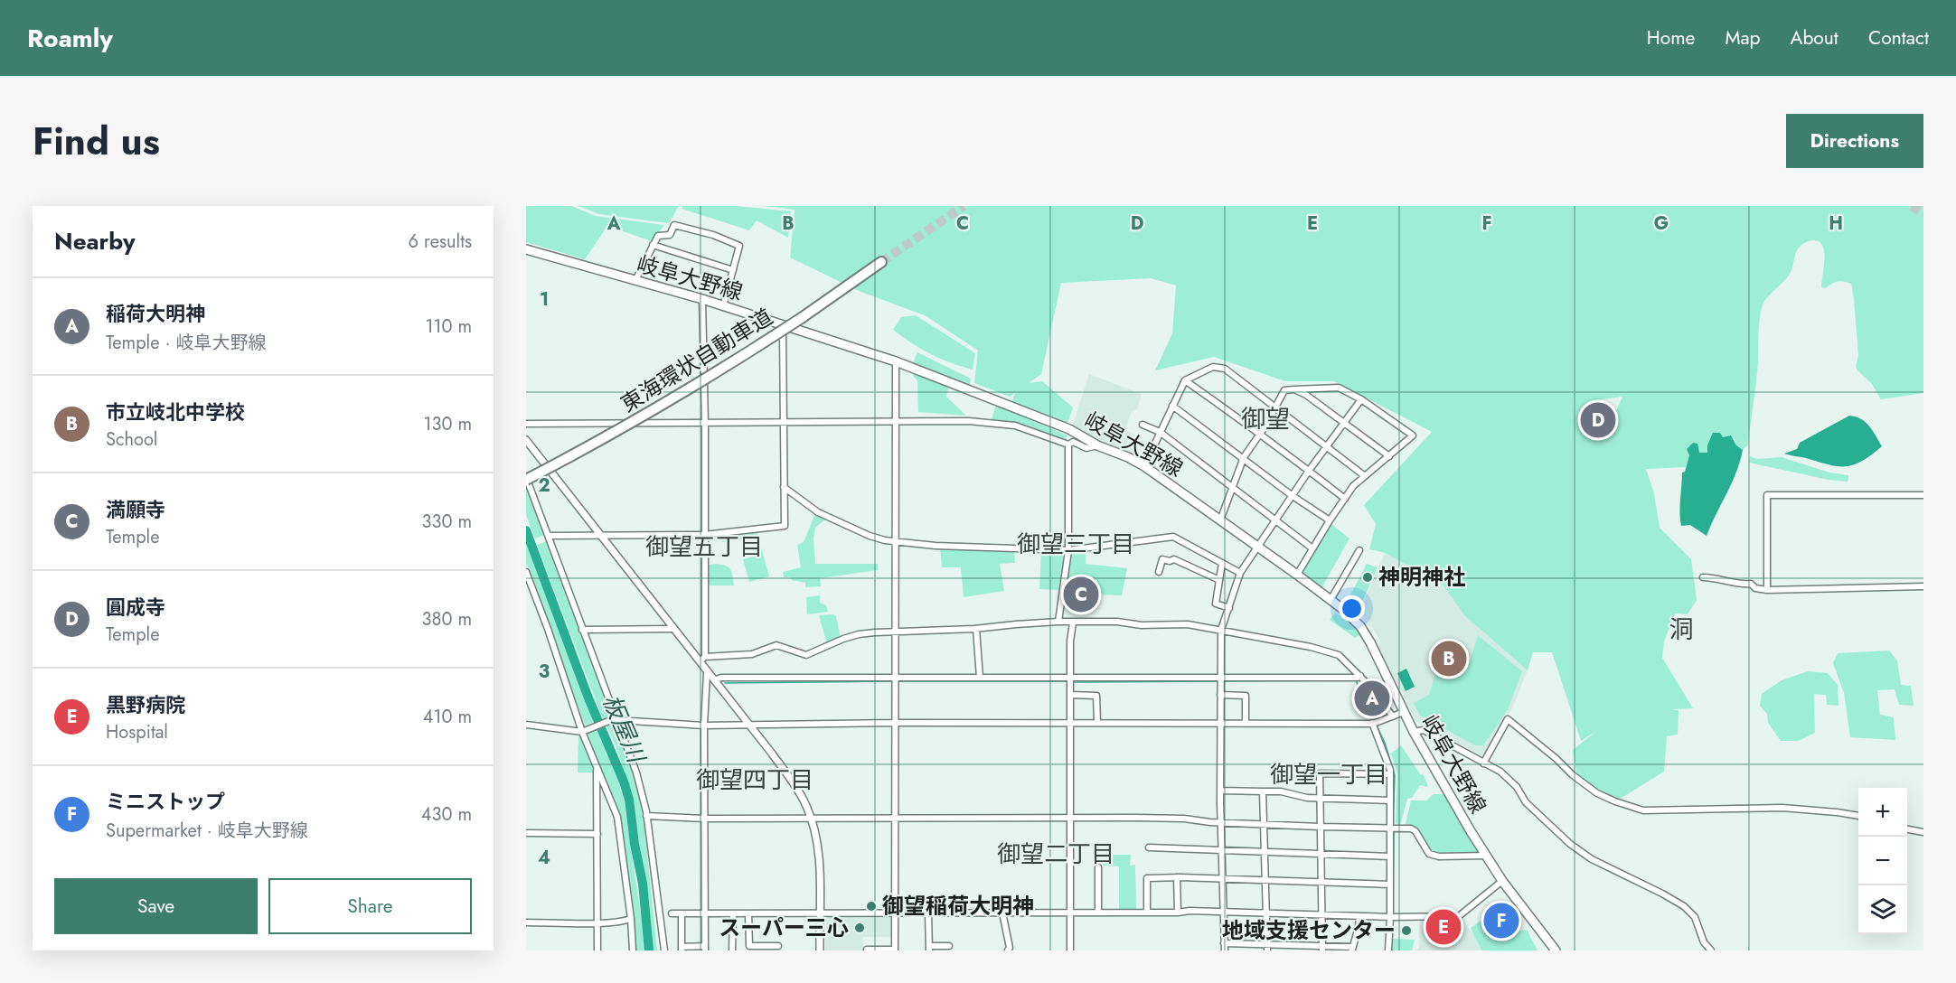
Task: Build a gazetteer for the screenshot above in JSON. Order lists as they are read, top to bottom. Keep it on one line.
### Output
{"streets":{"highway":["東海環状自動車道"],"main road":["岐阜大野線"]},"districts":["御望","御望三丁目","御望五丁目","洞","御望一丁目","御望四丁目","御望二丁目"],"water":["板屋川"],"places":["神明神社","御望稲荷大明神","スーパー三心","地域支援センター"],"page":{"header":"Roamly","nav":["Home","Map","About","Contact"],"title":"Find us","buttons":["Directions",["Save","Share"]],"heading":["Nearby","6 results"],"list":[{"mark":"A","name":"稲荷大明神","note":"Temple · 岐阜大野線","value":"110 m"},{"mark":"B","name":"市立岐北中学校","note":"School","value":"130 m"},{"mark":"C","name":"満願寺","note":"Temple","value":"330 m"},{"mark":"D","name":"圓成寺","note":"Temple","value":"380 m"},{"mark":"E","name":"黒野病院","note":"Hospital","value":"410 m"},{"mark":"F","name":"ミニストップ","note":"Supermarket · 岐阜大野線","value":"430 m"}],"pins":["D","C","B","A","F","E"],"map_buttons":["+","−"]},"grid":{"columns":["A","B","C","D","E","F","G","H"],"rows":["1","2","3","4"]}}
